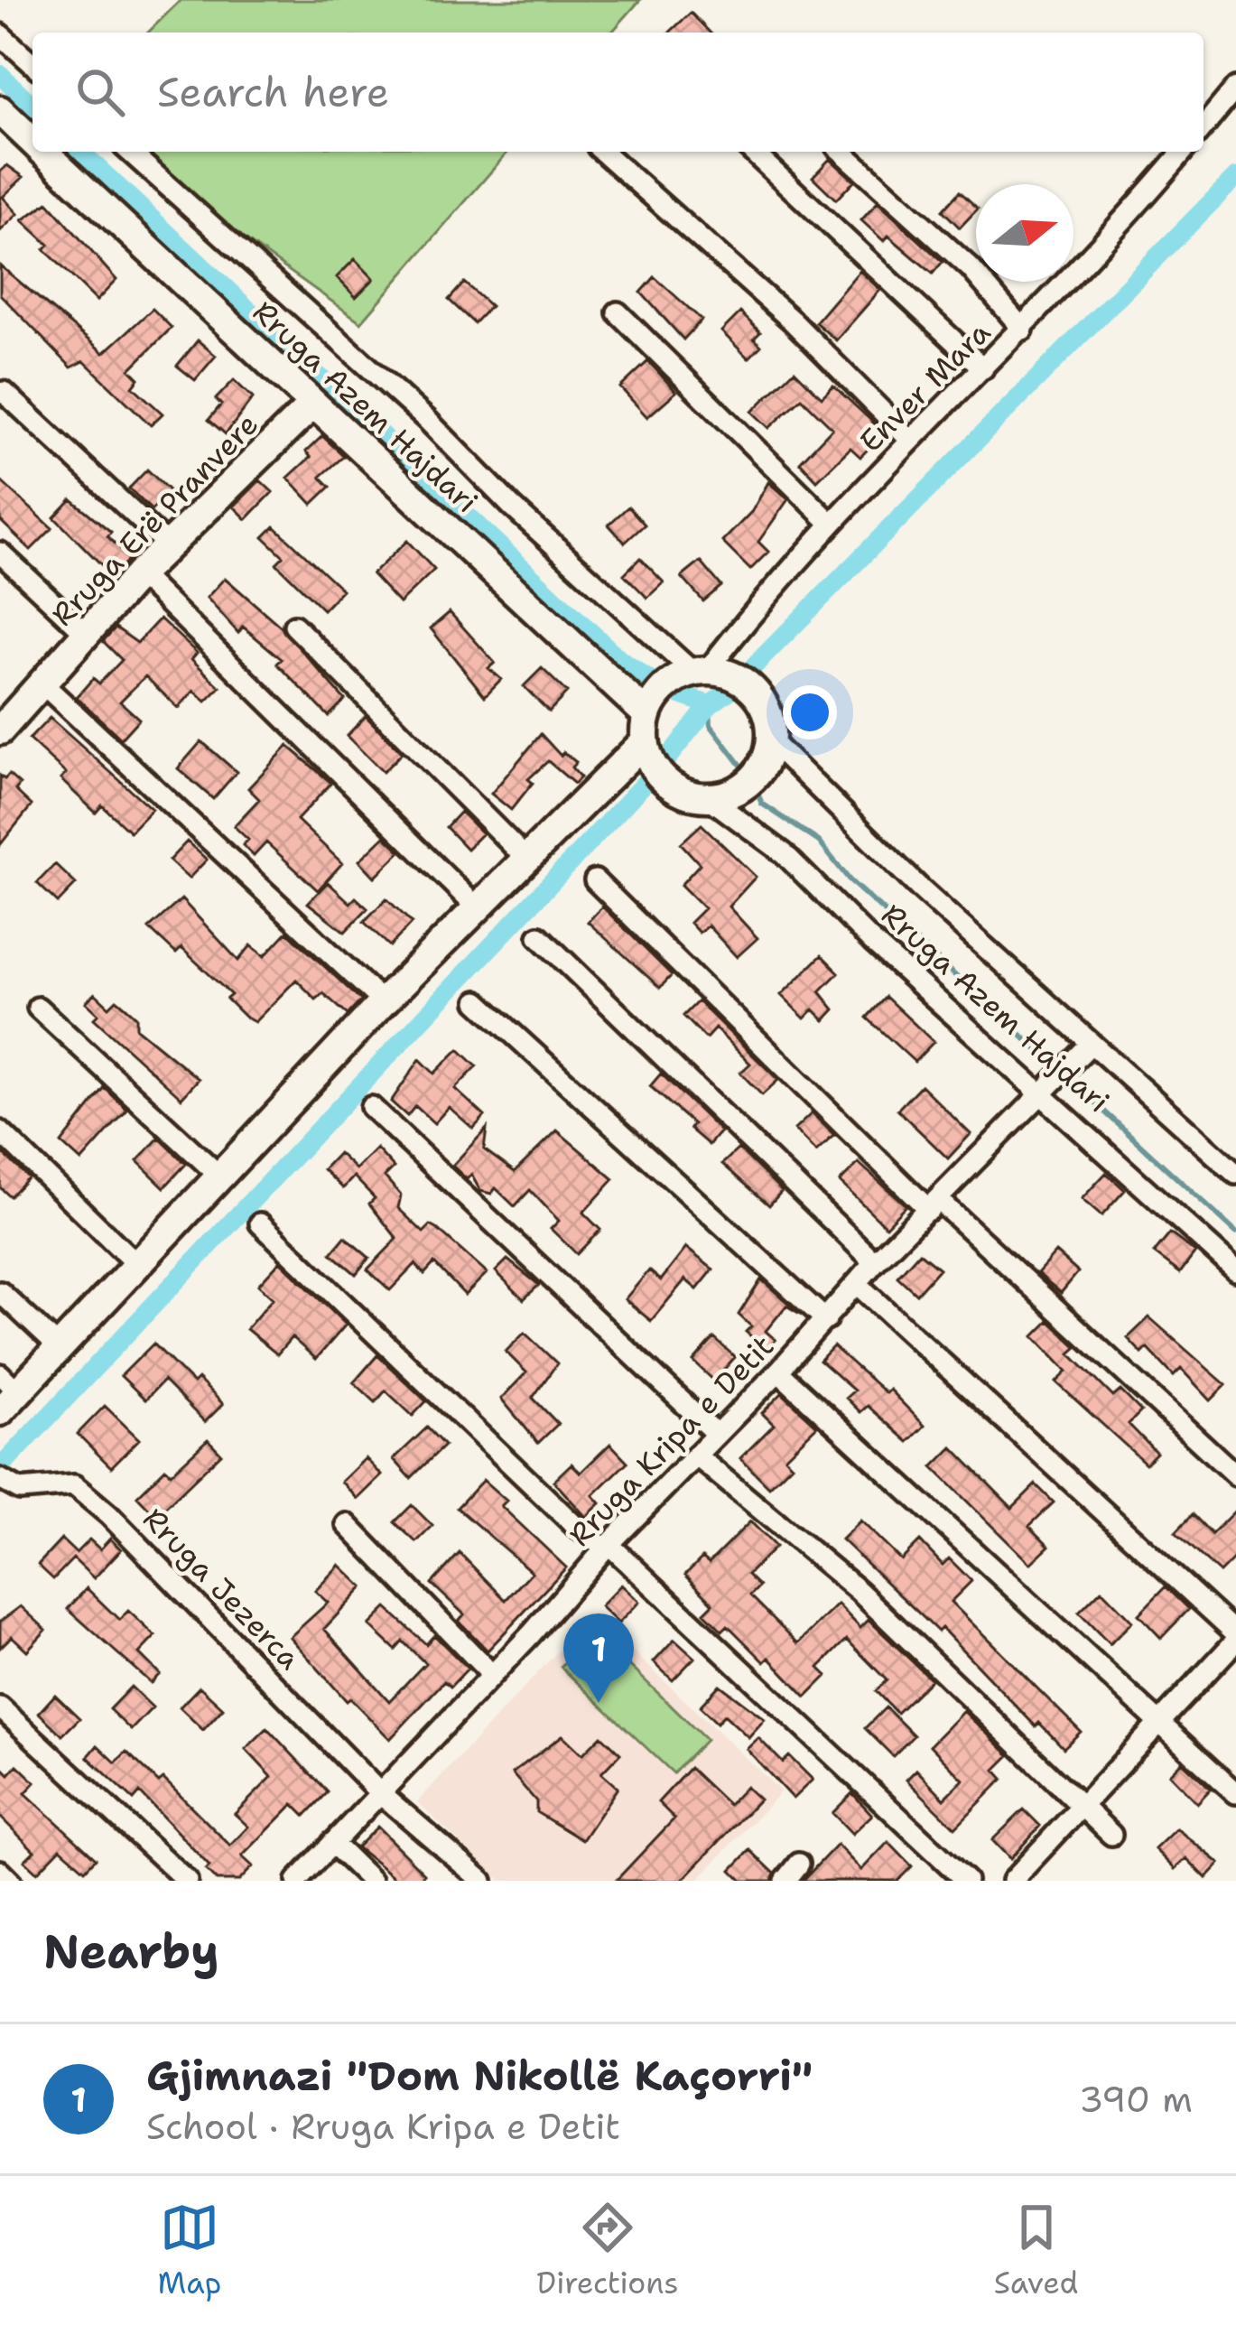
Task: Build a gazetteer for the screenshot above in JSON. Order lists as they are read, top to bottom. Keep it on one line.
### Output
{"streets":{"street":["Enver Mara","Rruga Azem Hajdari","Rruga Erë Pranvere","Rruga Kripa e Detit","Rruga Jezerca"]},"crossings":[["Enver Mara","Rruga Azem Hajdari"],["Rruga Azem Hajdari","Rruga Erë Pranvere"],["Rruga Azem Hajdari","Rruga Kripa e Detit"],["Rruga Kripa e Detit","Rruga Jezerca"]],"north":"right","page":{"search":"Search here","pins":"1","heading":"Nearby","list":[{"mark":"1","name":"Gjimnazi \"Dom Nikollë Kaçorri\"","note":"School · Rruga Kripa e Detit","value":"390 m"}],"nav":["Map","Directions","Saved"]}}
